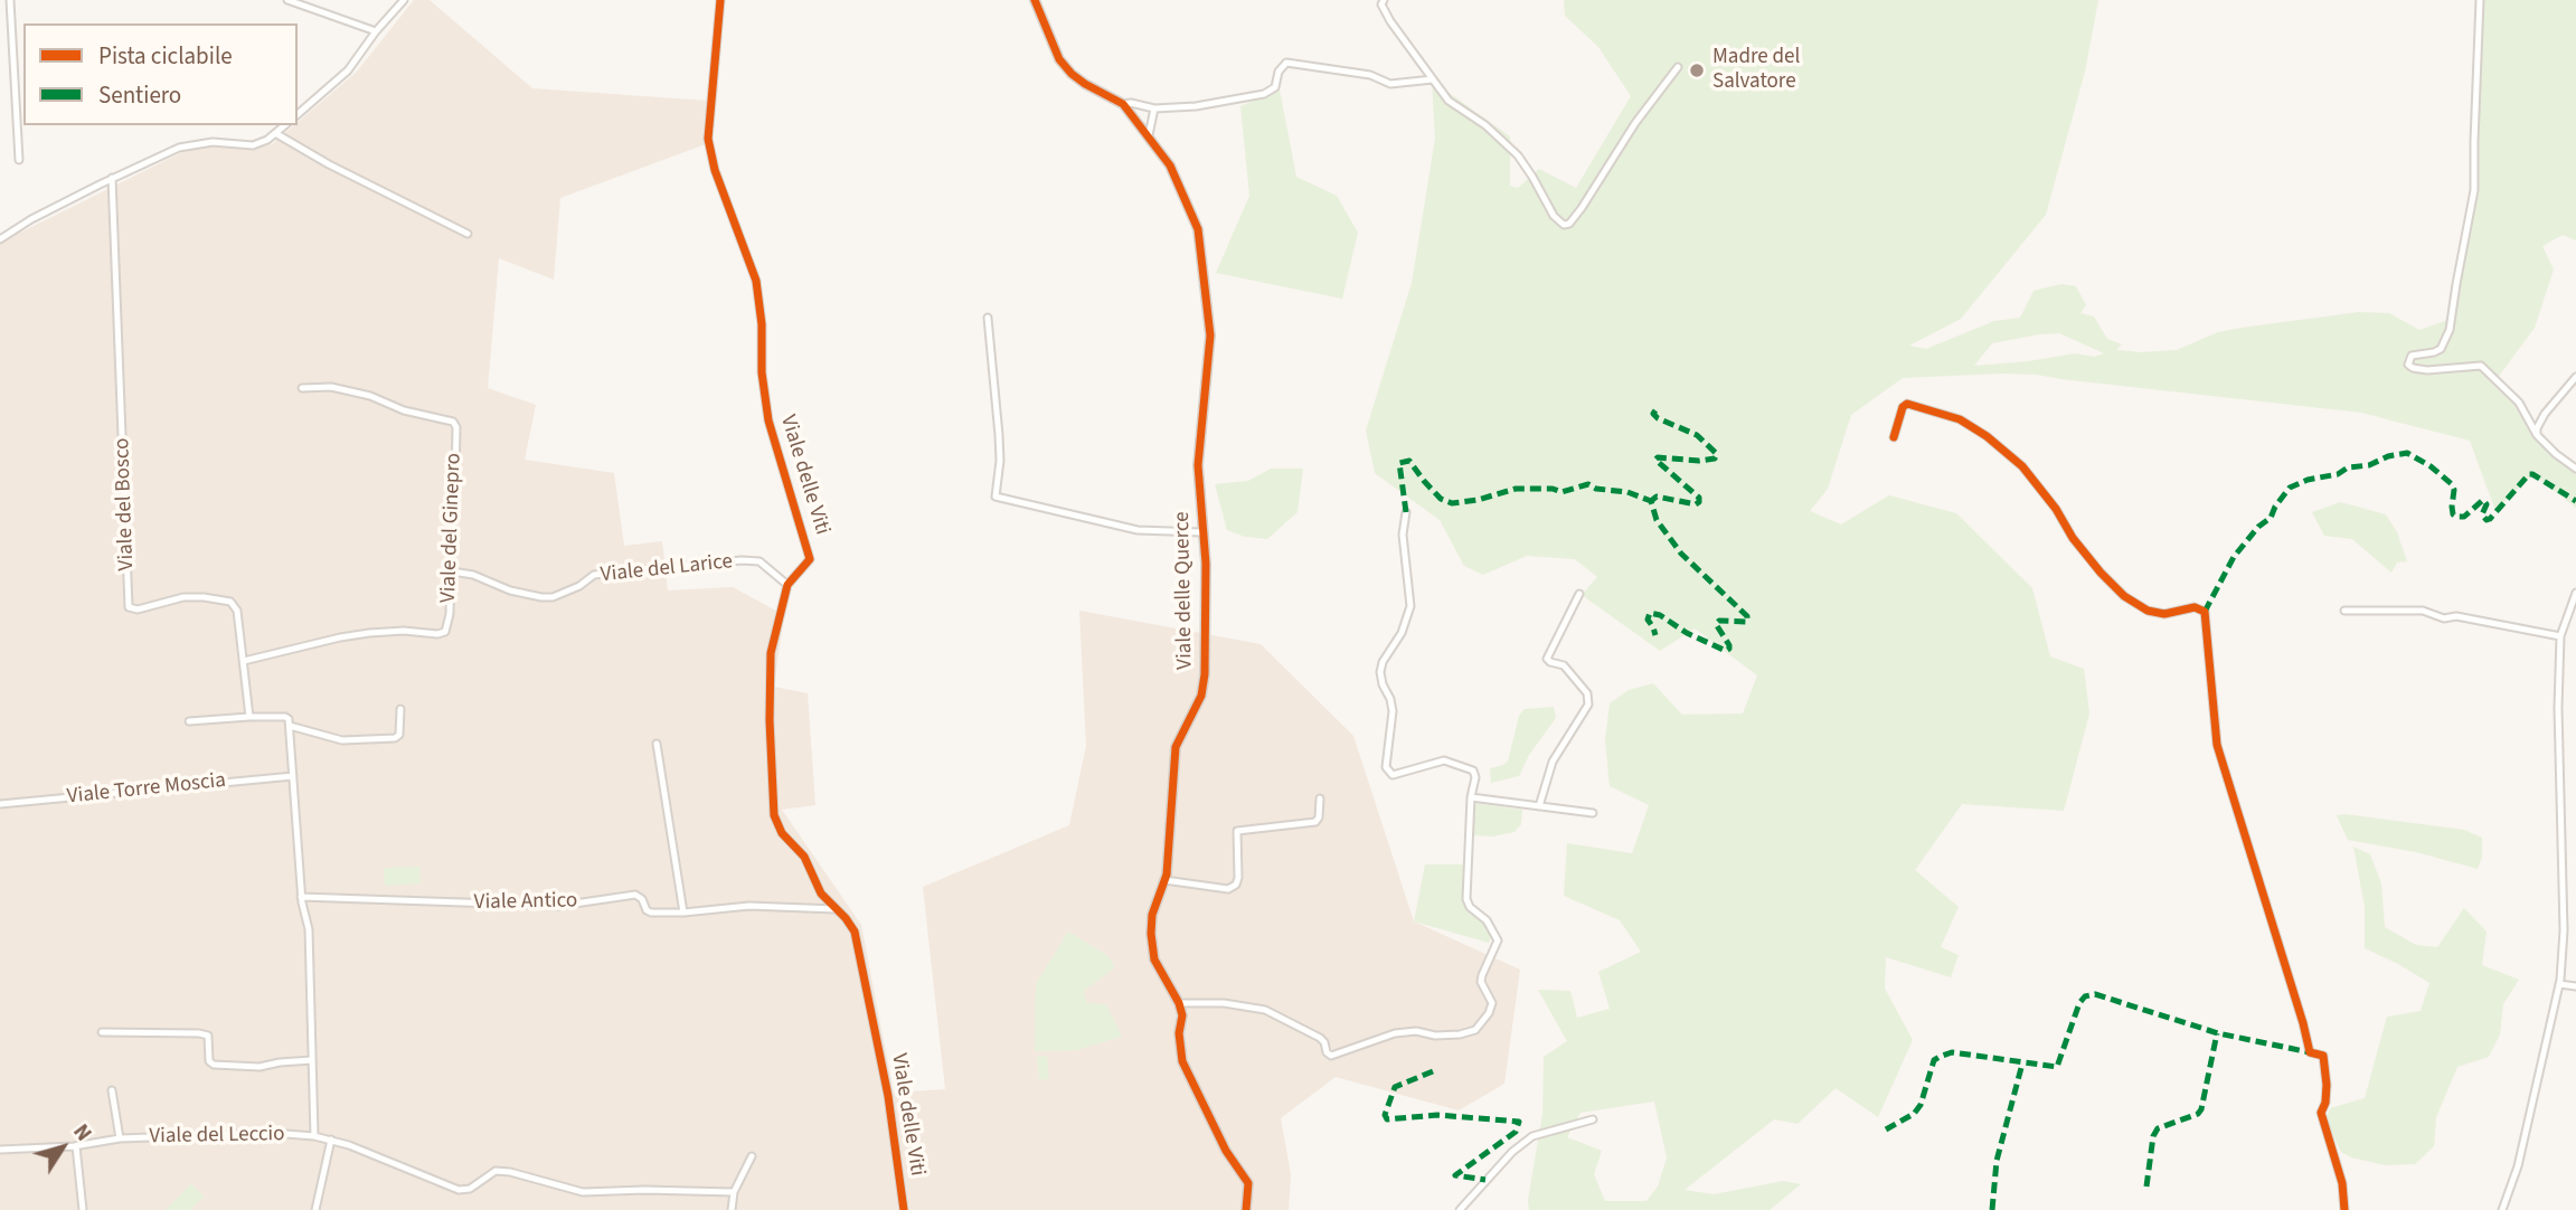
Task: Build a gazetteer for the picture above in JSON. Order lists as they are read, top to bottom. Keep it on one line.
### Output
{"streets":{"street":["Viale delle Viti","Viale del Bosco","Viale del Ginepro","Viale del Larice","Viale delle Querce","Viale Torre Moscia","Viale Antico","Viale del Leccio"]},"crossings":[["Viale delle Viti","Viale del Larice"],["Viale delle Viti","Viale Antico"],["Viale del Bosco","Viale del Ginepro"],["Viale del Ginepro","Viale del Larice"]],"places":["Madre del Salvatore"],"legend":["Pista ciclabile","Sentiero"],"north":"top right"}
